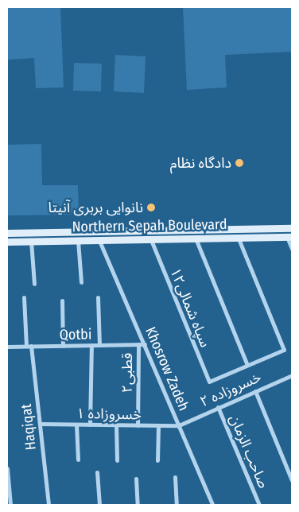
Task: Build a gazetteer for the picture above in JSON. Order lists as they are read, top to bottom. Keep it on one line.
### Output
{"streets":{"main road":["Northern Sepah Boulevard"],"street":["سپاه شمالی۱۲","Qotbi","Khosrow Zadeh","قطبی۲","خسروزاده ۲","خسروزاده ۱","Haqiqat","صاحب الزمان"]},"crossings":[["Northern Sepah Boulevard","سپاه شمالی۱۲"],["Northern Sepah Boulevard","Khosrow Zadeh"],["Qotbi","Khosrow Zadeh"],["Qotbi","قطبی۲"],["Qotbi","Haqiqat"],["Khosrow Zadeh","خسروزاده ۲"],["Khosrow Zadeh","خسروزاده ۱"],["قطبی۲","خسروزاده ۱"],["خسروزاده ۲","خسروزاده ۱"],["خسروزاده ۲","صاحب الزمان"],["خسروزاده ۱","Haqiqat"]],"places":["دادگاه نظام","نانوایی بربری آنیتا"]}
